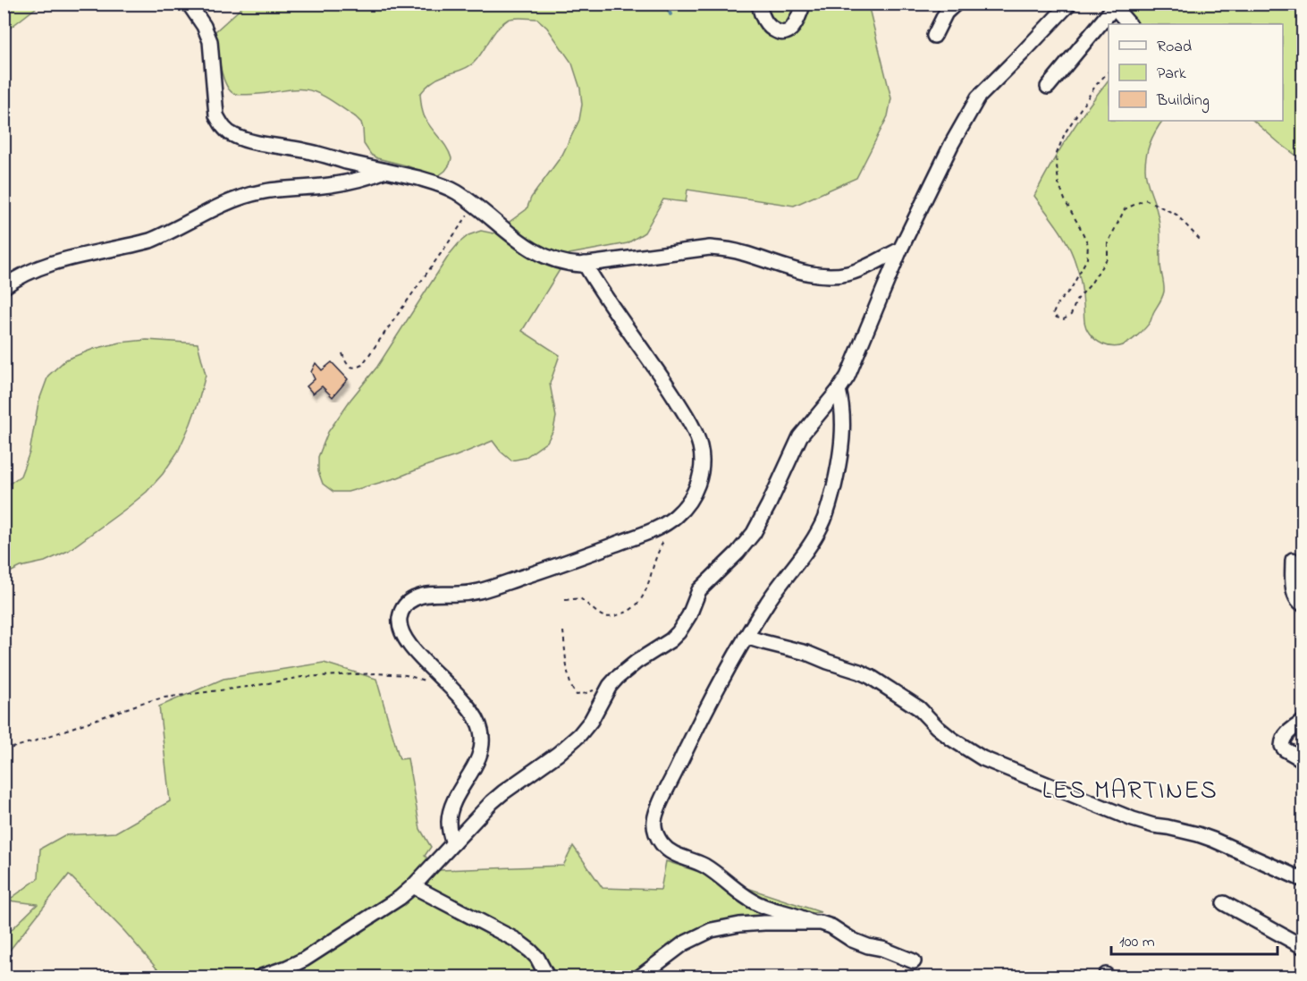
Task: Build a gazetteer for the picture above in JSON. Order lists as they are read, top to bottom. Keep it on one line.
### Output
{"districts":["LES MARTINES"],"legend":["Road","Park","Building"],"scale_bar":"100 m"}
